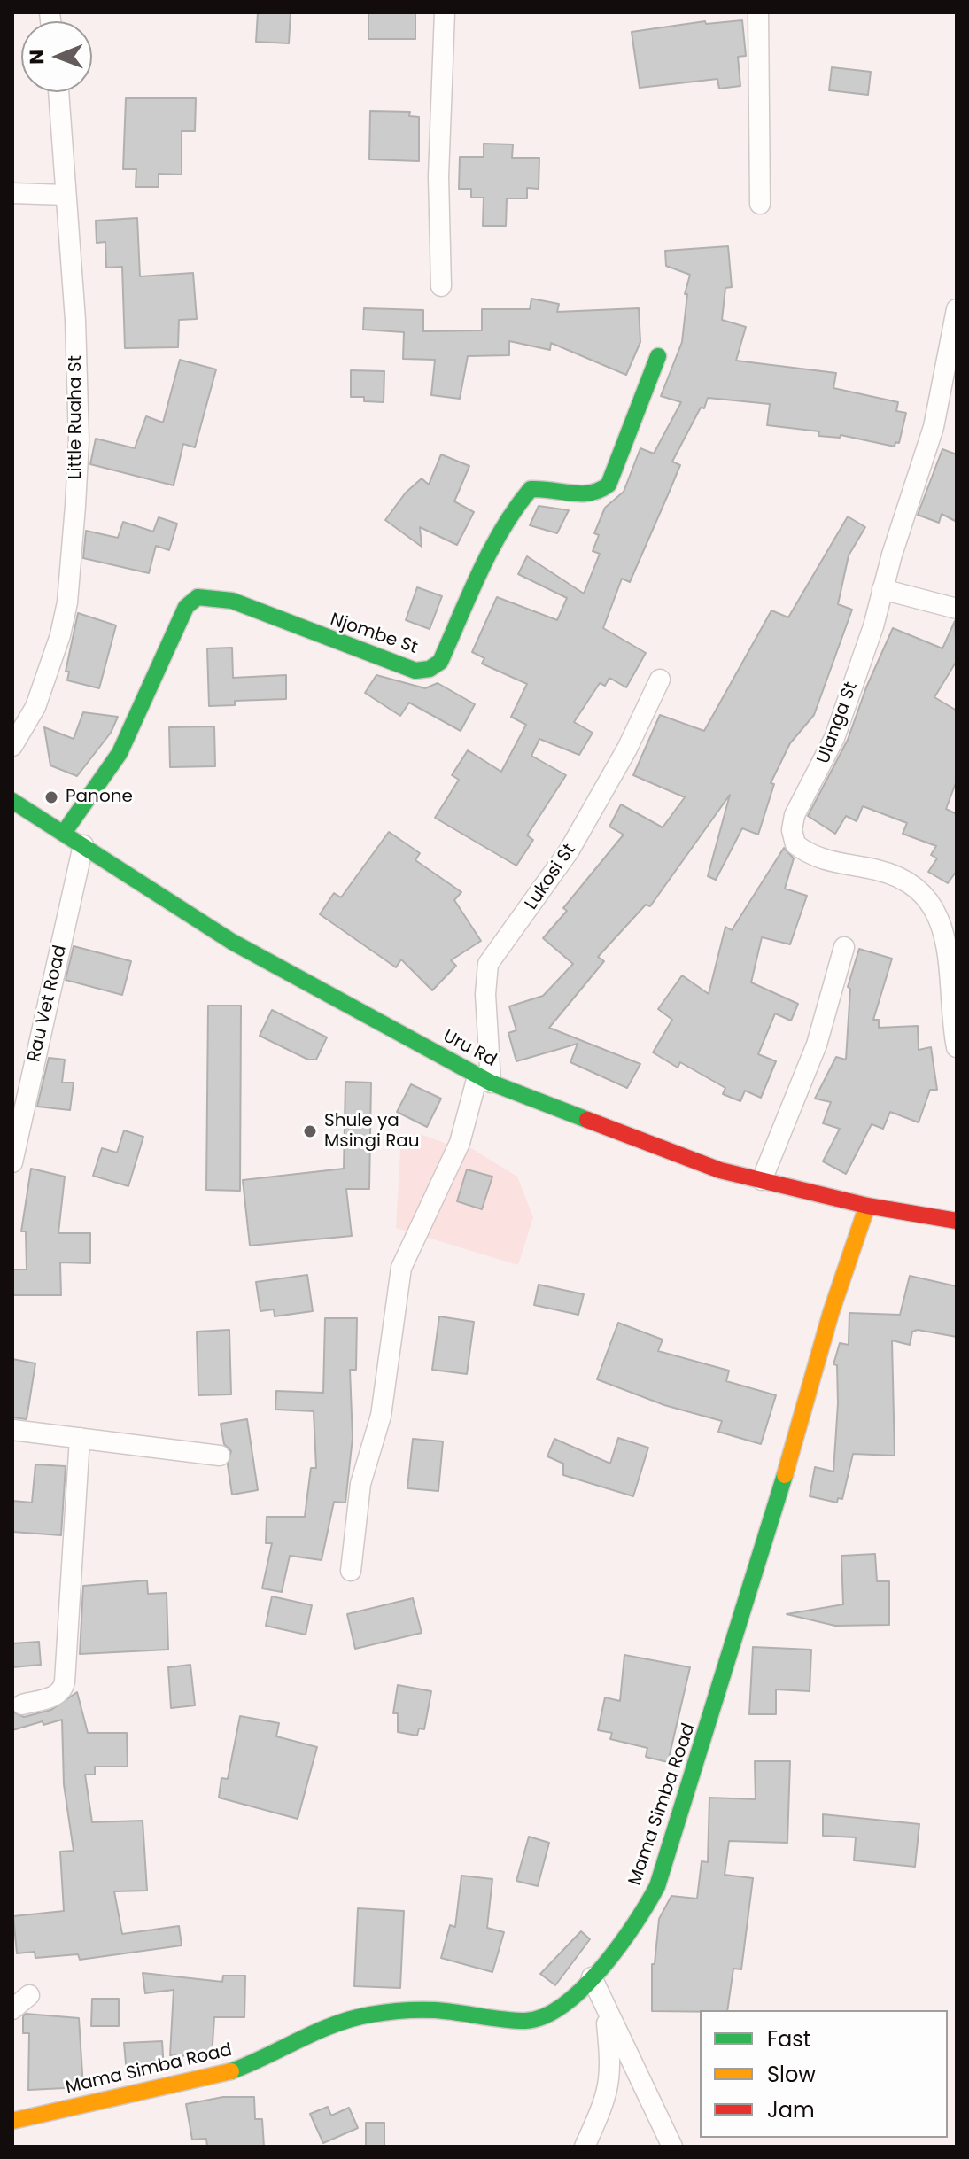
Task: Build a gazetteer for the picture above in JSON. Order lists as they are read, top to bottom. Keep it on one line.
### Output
{"streets":{"street":["Little Ruaha St","Njombe St","Ulanga St","Lukosi St","Rau Vet Road","Uru Rd","Mama Simba Road"]},"crossings":[["Njombe St","Uru Rd"],["Lukosi St","Uru Rd"],["Rau Vet Road","Uru Rd"],["Uru Rd","Mama Simba Road"]],"places":["Panone","Shule ya Msingi Rau"],"legend":["Fast","Slow","Jam"],"north":"left"}
